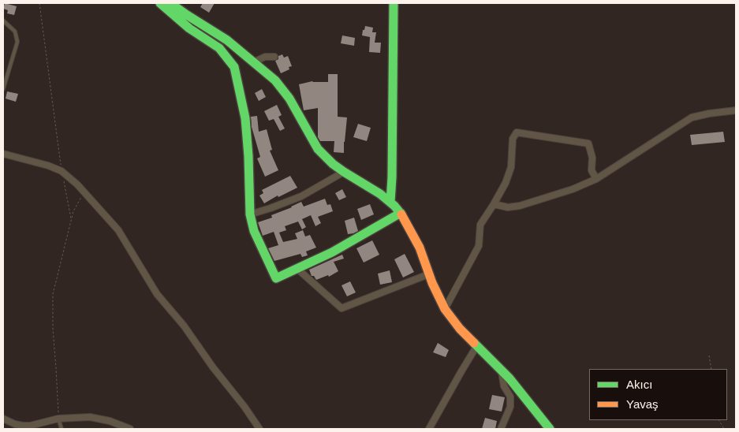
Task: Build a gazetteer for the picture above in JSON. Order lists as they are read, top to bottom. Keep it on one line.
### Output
{"legend":["Akıcı","Yavaş"]}
